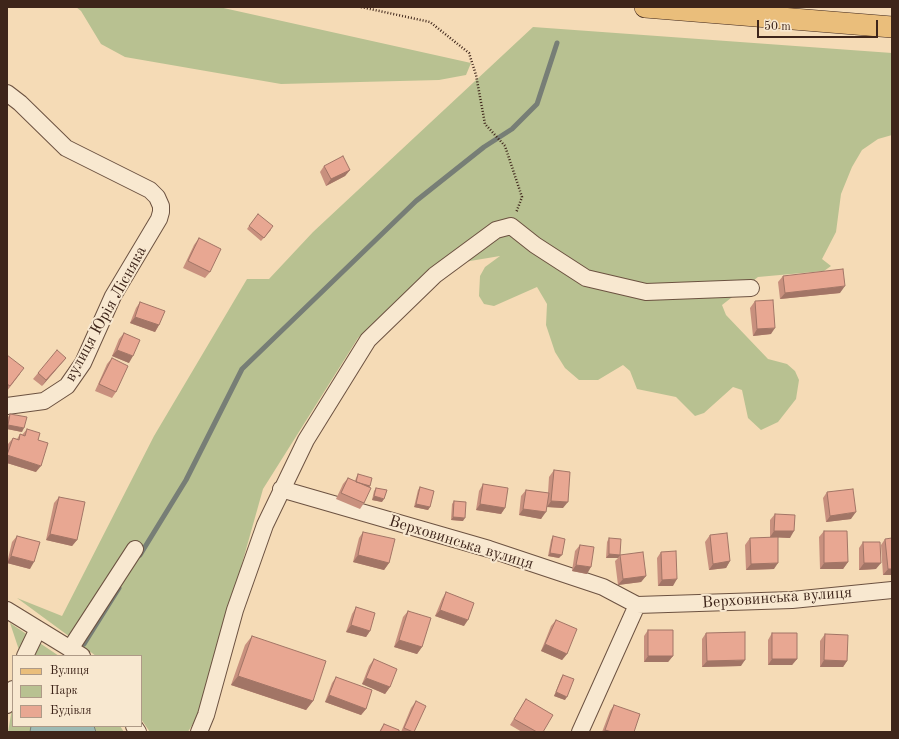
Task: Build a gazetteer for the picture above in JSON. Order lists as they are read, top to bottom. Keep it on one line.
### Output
{"streets":{"street":["вулиця Юрія Лісняка","Верховинська вулиця"]},"legend":["Вулиця","Парк","Будівля"],"scale_bar":"50 m"}
